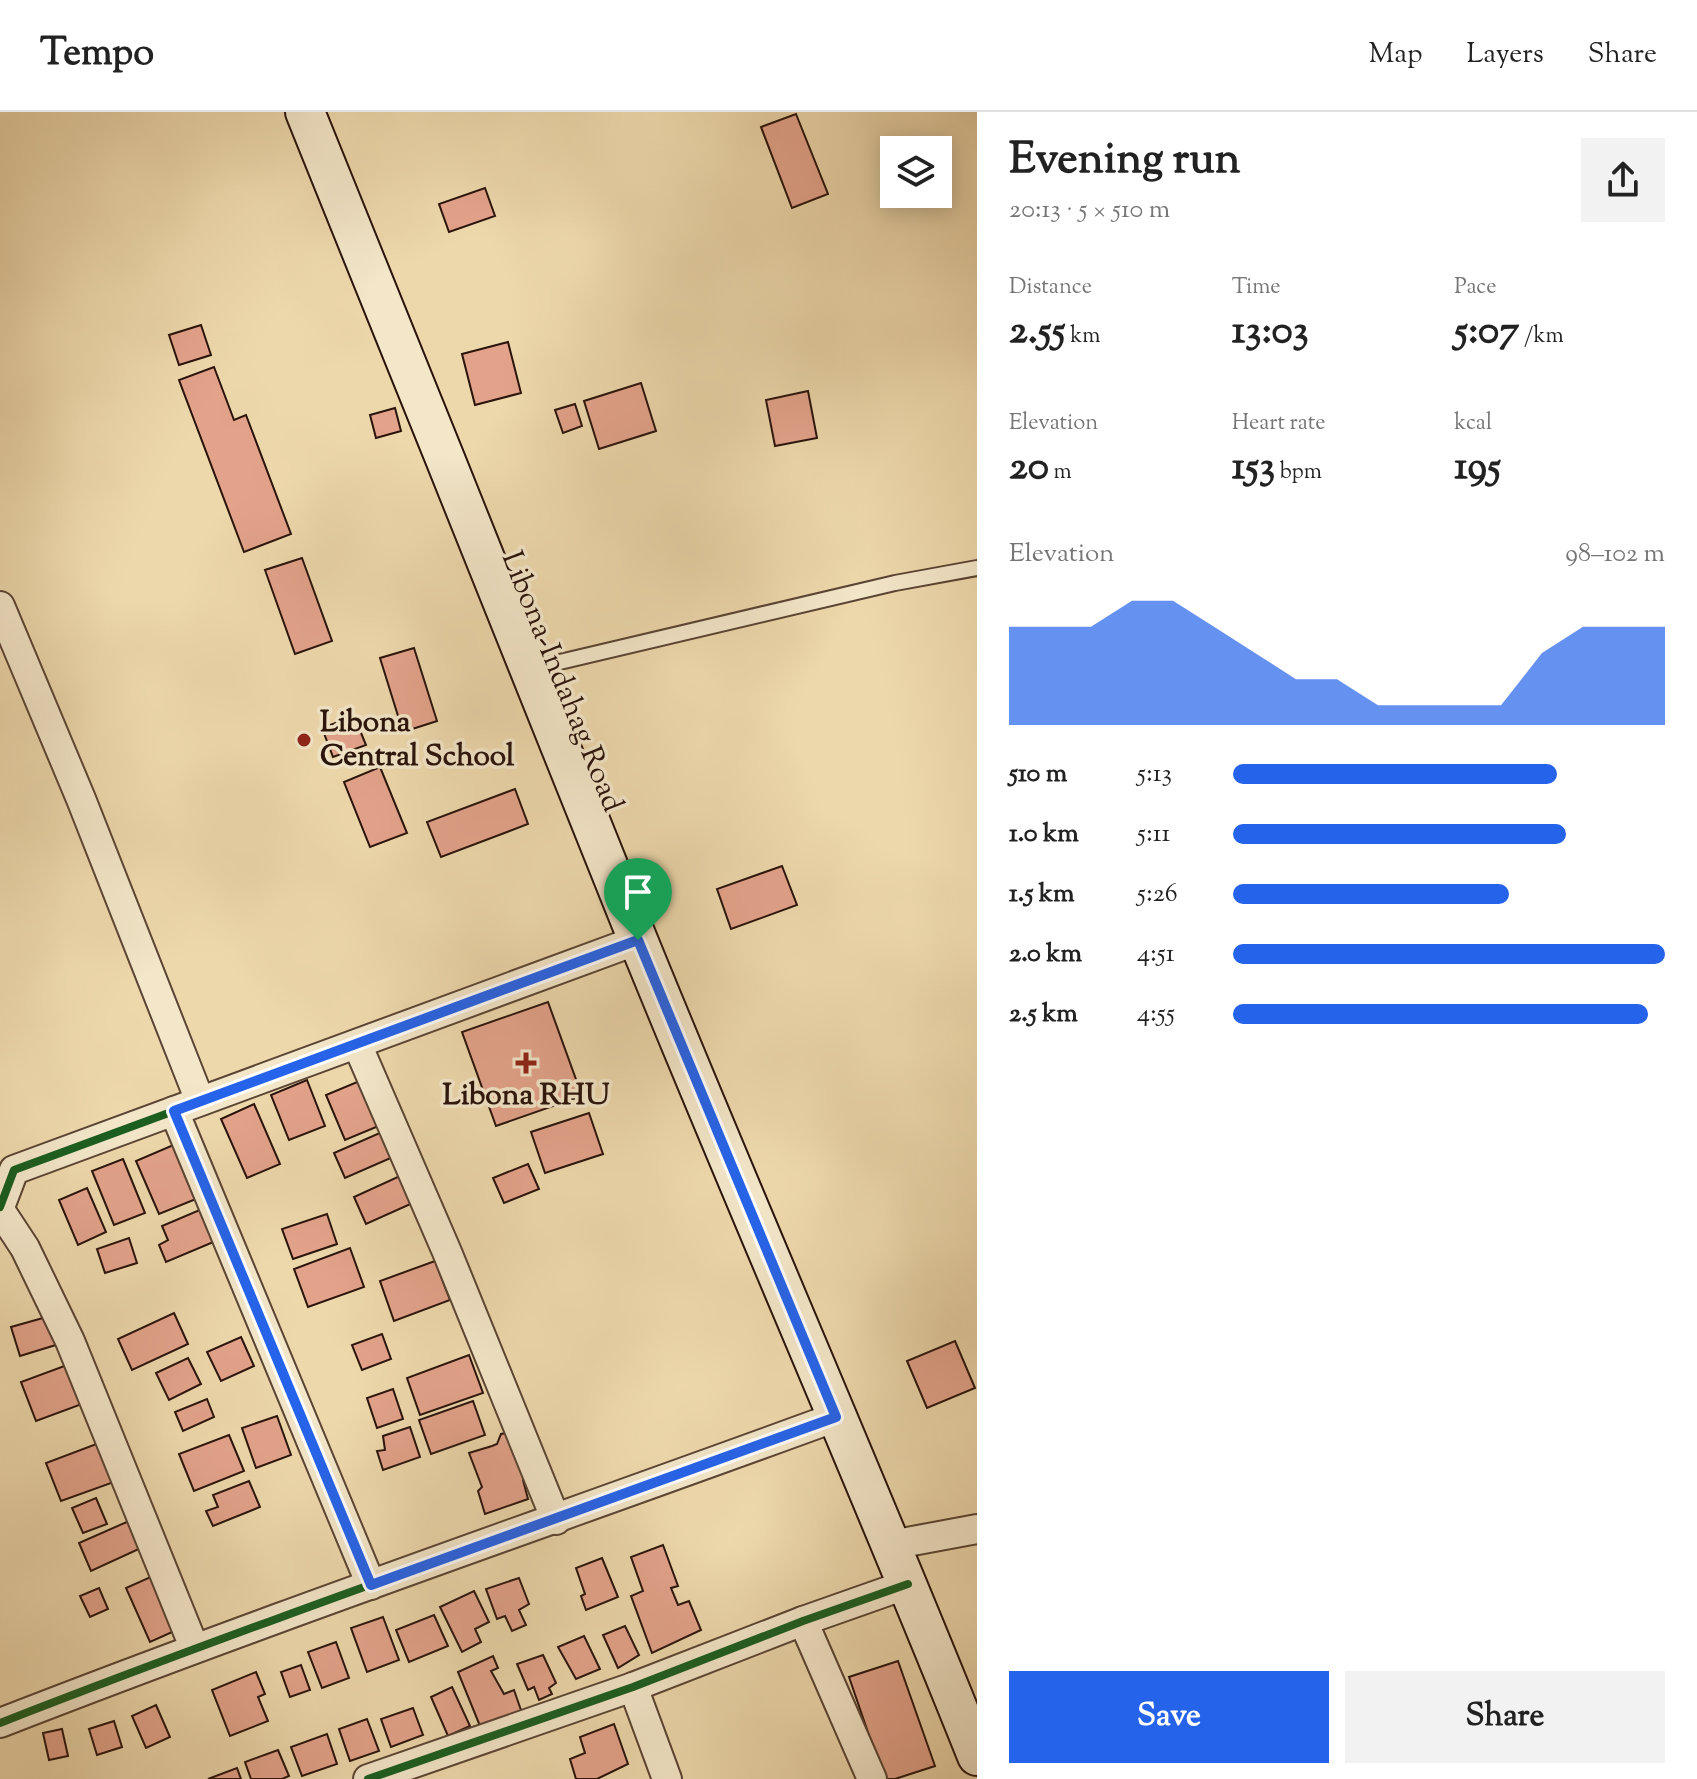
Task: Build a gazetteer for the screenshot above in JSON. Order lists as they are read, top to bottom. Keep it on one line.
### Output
{"streets":{"main road":["Libona-Indahag Road"]},"places":{"other":["Libona Central School"],"health":["Libona RHU"]},"page":{"header":"Tempo","nav":["Map","Layers","Share"],"heading":["Evening run","20:13 · 5 × 510 m"],"stats":[["Distance","2.55 km"],["Time","13:03"],["Pace","5:07 /km"],["Elevation","20 m"],["Heart rate","153 bpm"],["kcal","195"]],"chart":["Elevation","98–102 m"],"list":[{"name":"510 m","note":"5:13"},{"name":"1.0 km","note":"5:11"},{"name":"1.5 km","note":"5:26"},{"name":"2.0 km","note":"4:51"},{"name":"2.5 km","note":"4:55"}],"buttons":["Save","Share"]}}
